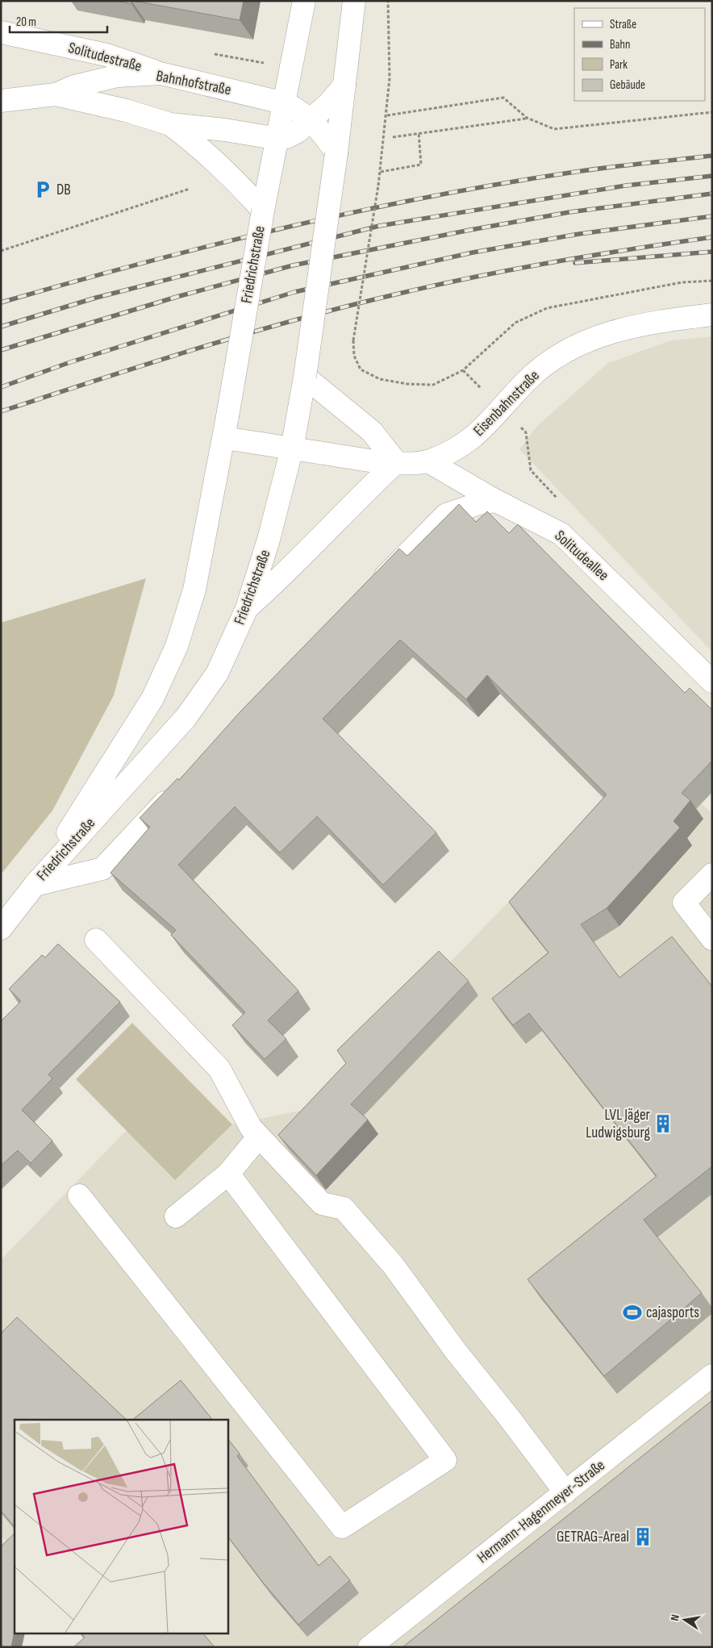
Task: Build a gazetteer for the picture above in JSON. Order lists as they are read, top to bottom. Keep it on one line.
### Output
{"streets":{"street":["Solitudestraße","Bahnhofstraße","Friedrichstraße","Eisenbahnstraße","Solitudeallee","Hermann-Hagenmeyer-Straße"]},"crossings":[["Solitudestraße","Bahnhofstraße"],["Bahnhofstraße","Friedrichstraße"],["Friedrichstraße","Eisenbahnstraße"],["Eisenbahnstraße","Solitudeallee"]],"places":{"parking":["DB"],"building":["LVL Jäger Ludwigsburg","GETRAG-Areal"],"sports":["cajasports"]},"legend":["Straße","Bahn","Park","Gebäude"],"scale_bar":"20 m","north":"left"}
